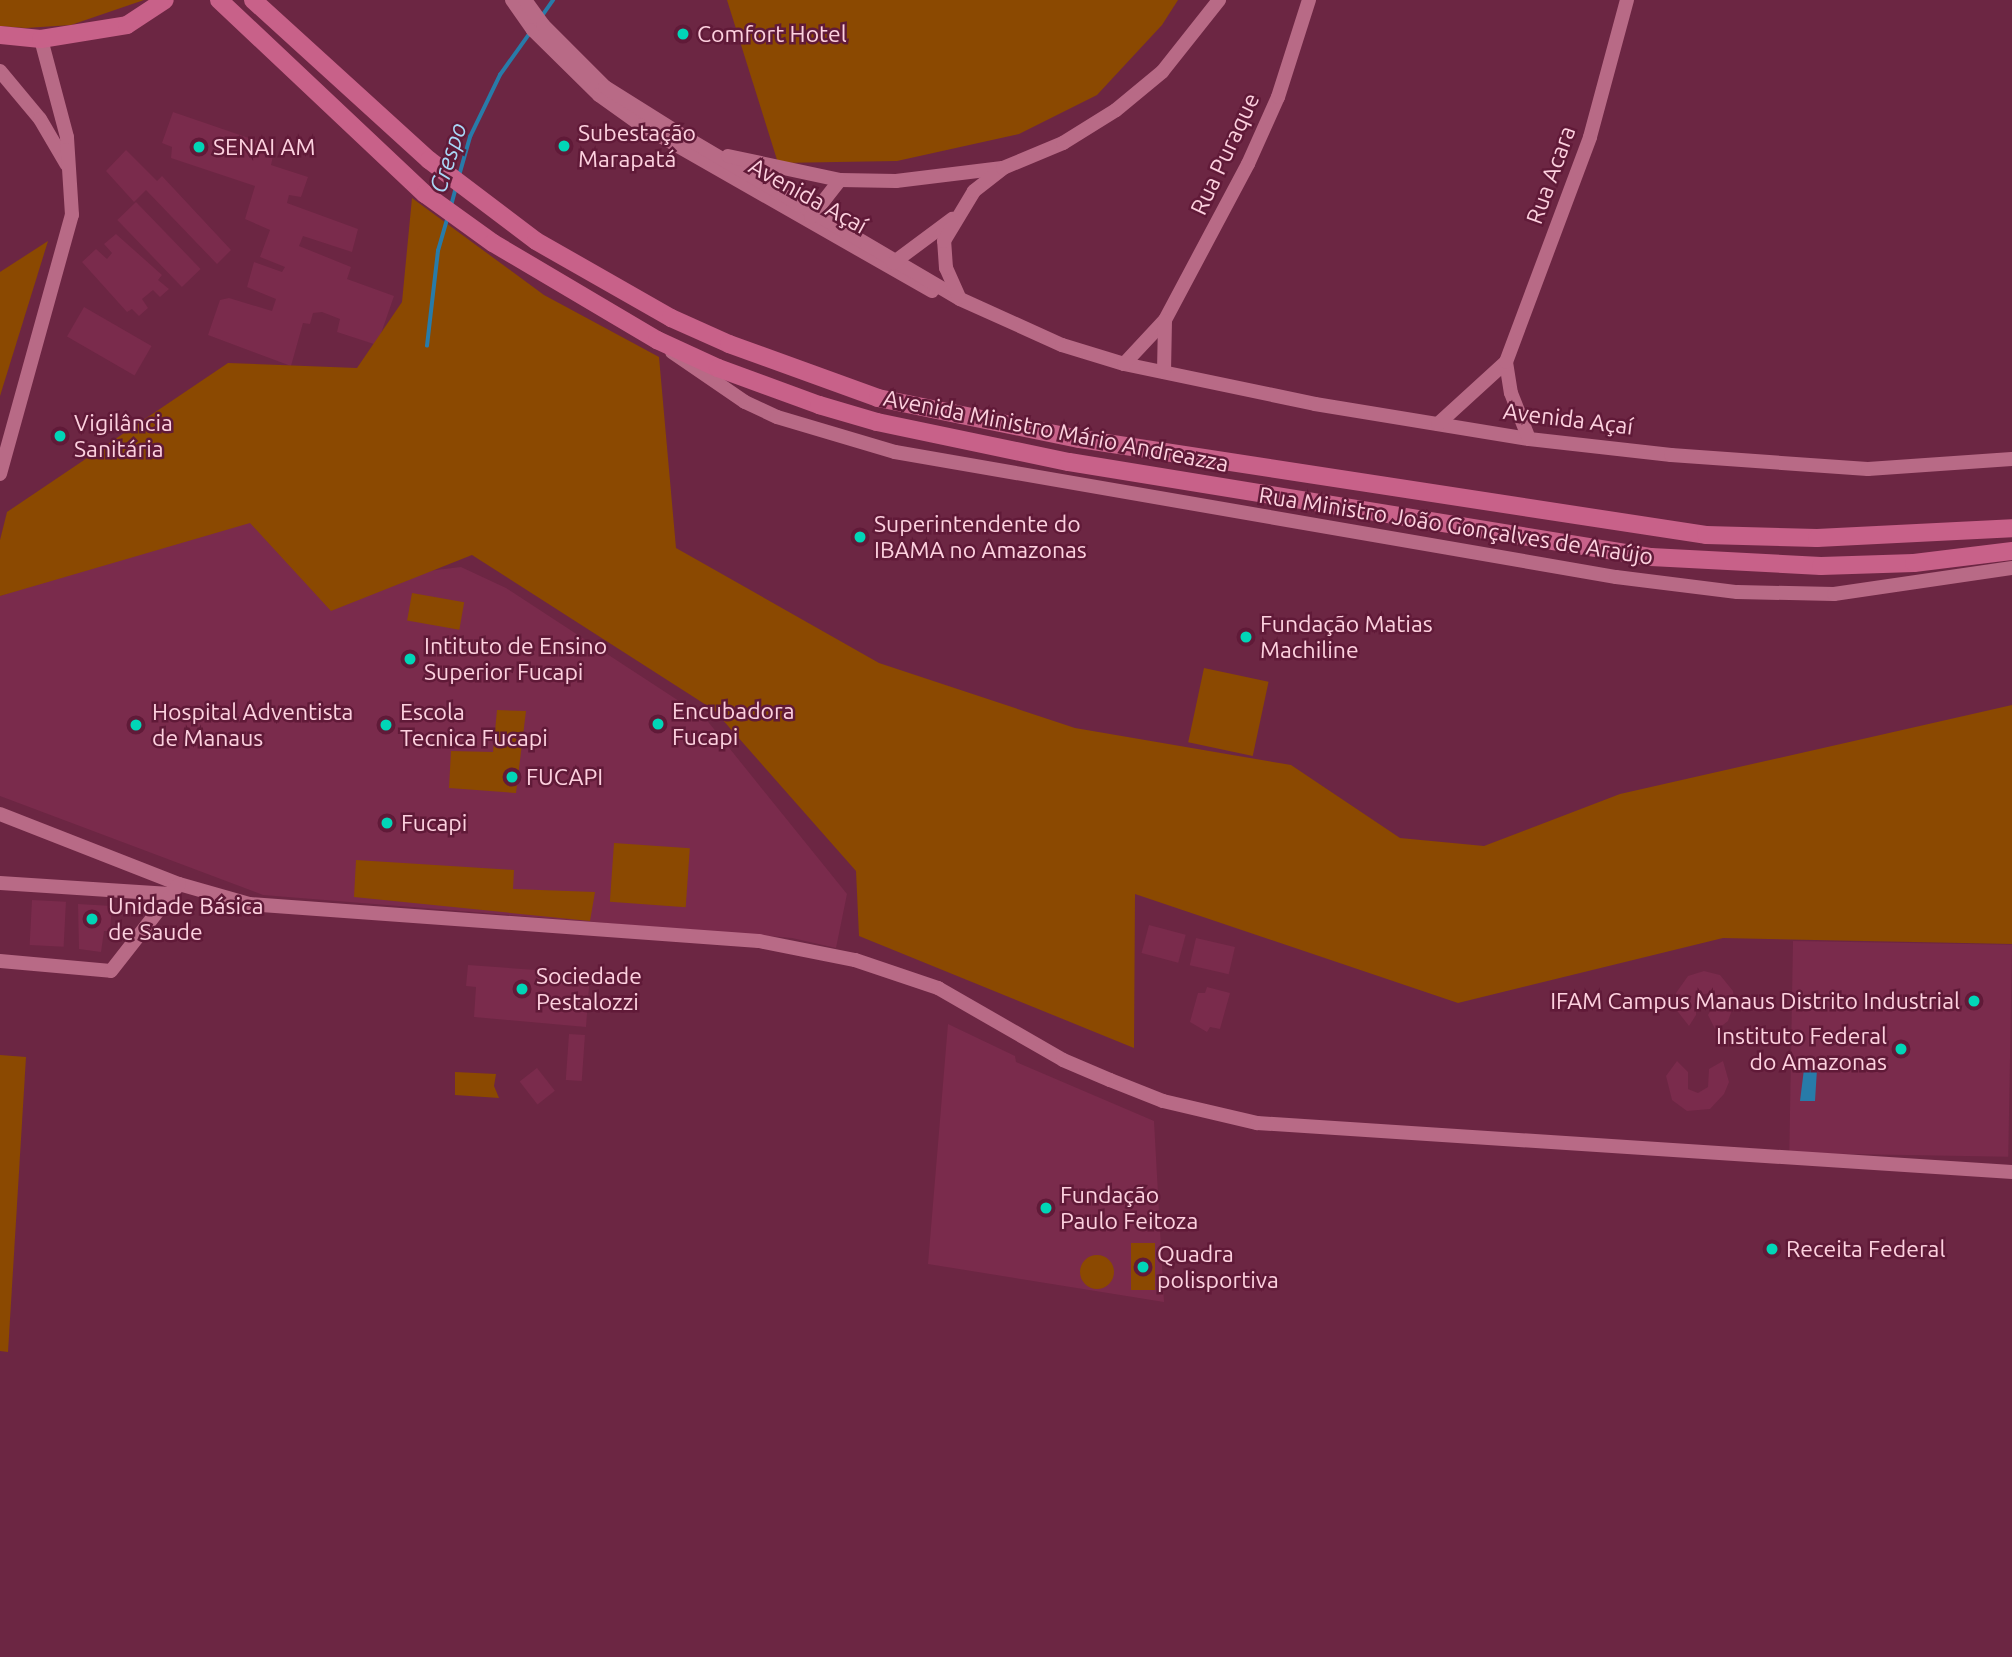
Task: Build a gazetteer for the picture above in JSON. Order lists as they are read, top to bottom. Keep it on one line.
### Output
{"streets":{"main road":["Avenida Ministro Mário Andreazza"],"street":["Rua Puraque","Rua Acara","Avenida Açaí","Rua Ministro João Gonçalves de Araújo"]},"crossings":[["Rua Puraque","Avenida Açaí"],["Rua Acara","Avenida Açaí"],["Avenida Ministro Mário Andreazza","Rua Ministro João Gonçalves de Araújo"]],"water":["Crespo"],"places":["Comfort Hotel","Subestação Marapatá","SENAI AM","Vigilância Sanitária","Superintendente do IBAMA no Amazonas","Fundação Matias Machiline","Intituto de Ensino Superior Fucapi","Encubadora Fucapi","Hospital Adventista de Manaus","Escola Tecnica Fucapi","FUCAPI","Fucapi","Unidade Básica de Saude","Sociedade Pestalozzi","IFAM Campus Manaus Distrito Industrial","Instituto Federal do Amazonas","Fundação Paulo Feitoza","Receita Federal","Quadra polisportiva"]}
